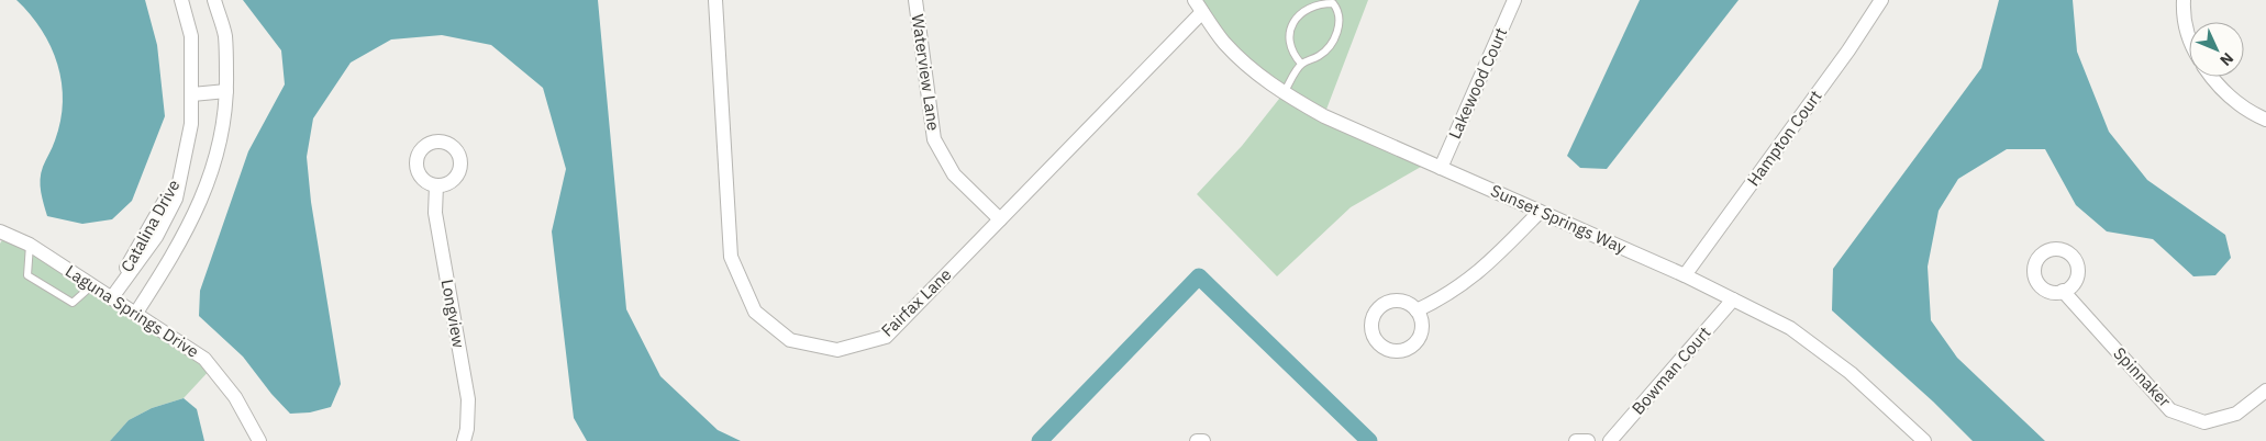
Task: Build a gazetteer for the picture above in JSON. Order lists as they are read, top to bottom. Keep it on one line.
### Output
{"streets":{"street":["Waterview Lane","Lakewood Court","Hampton Court","Sunset Springs Way","Catalina Drive","Fairfax Lane","Laguna Springs Drive","Longview","Bowman Court","Spinnaker"]},"crossings":[["Waterview Lane","Fairfax Lane"],["Lakewood Court","Sunset Springs Way"],["Hampton Court","Sunset Springs Way"],["Sunset Springs Way","Fairfax Lane"],["Sunset Springs Way","Bowman Court"],["Catalina Drive","Laguna Springs Drive"]],"north":"bottom right"}
